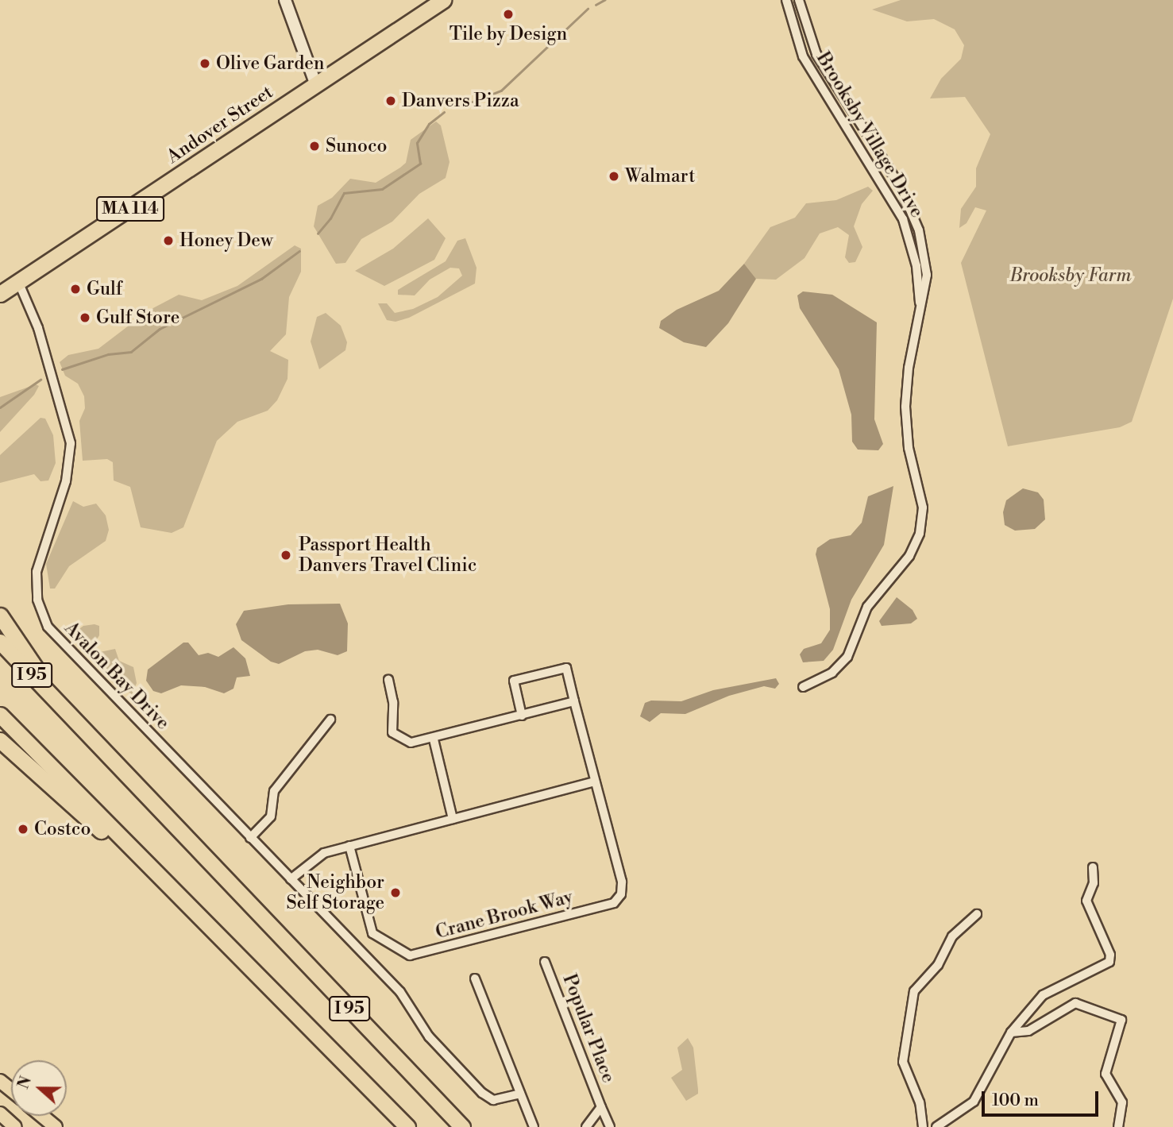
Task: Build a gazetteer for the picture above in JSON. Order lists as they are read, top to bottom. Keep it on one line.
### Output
{"streets":{"highway":["Andover Street","MA 114","I 95"],"street":["Brooksby Village Drive","Avalon Bay Drive","Crane Brook Way","Popular Place"]},"crossings":[["Andover Street","Avalon Bay Drive"]],"parks":["Brooksby Farm"],"places":["Tile by Design","Olive Garden","Danvers Pizza","Sunoco","Walmart","Honey Dew","Gulf","Gulf Store","Passport Health Danvers Travel Clinic","Costco","Neighbor Self Storage"],"scale_bar":"100 m","north":"left"}
